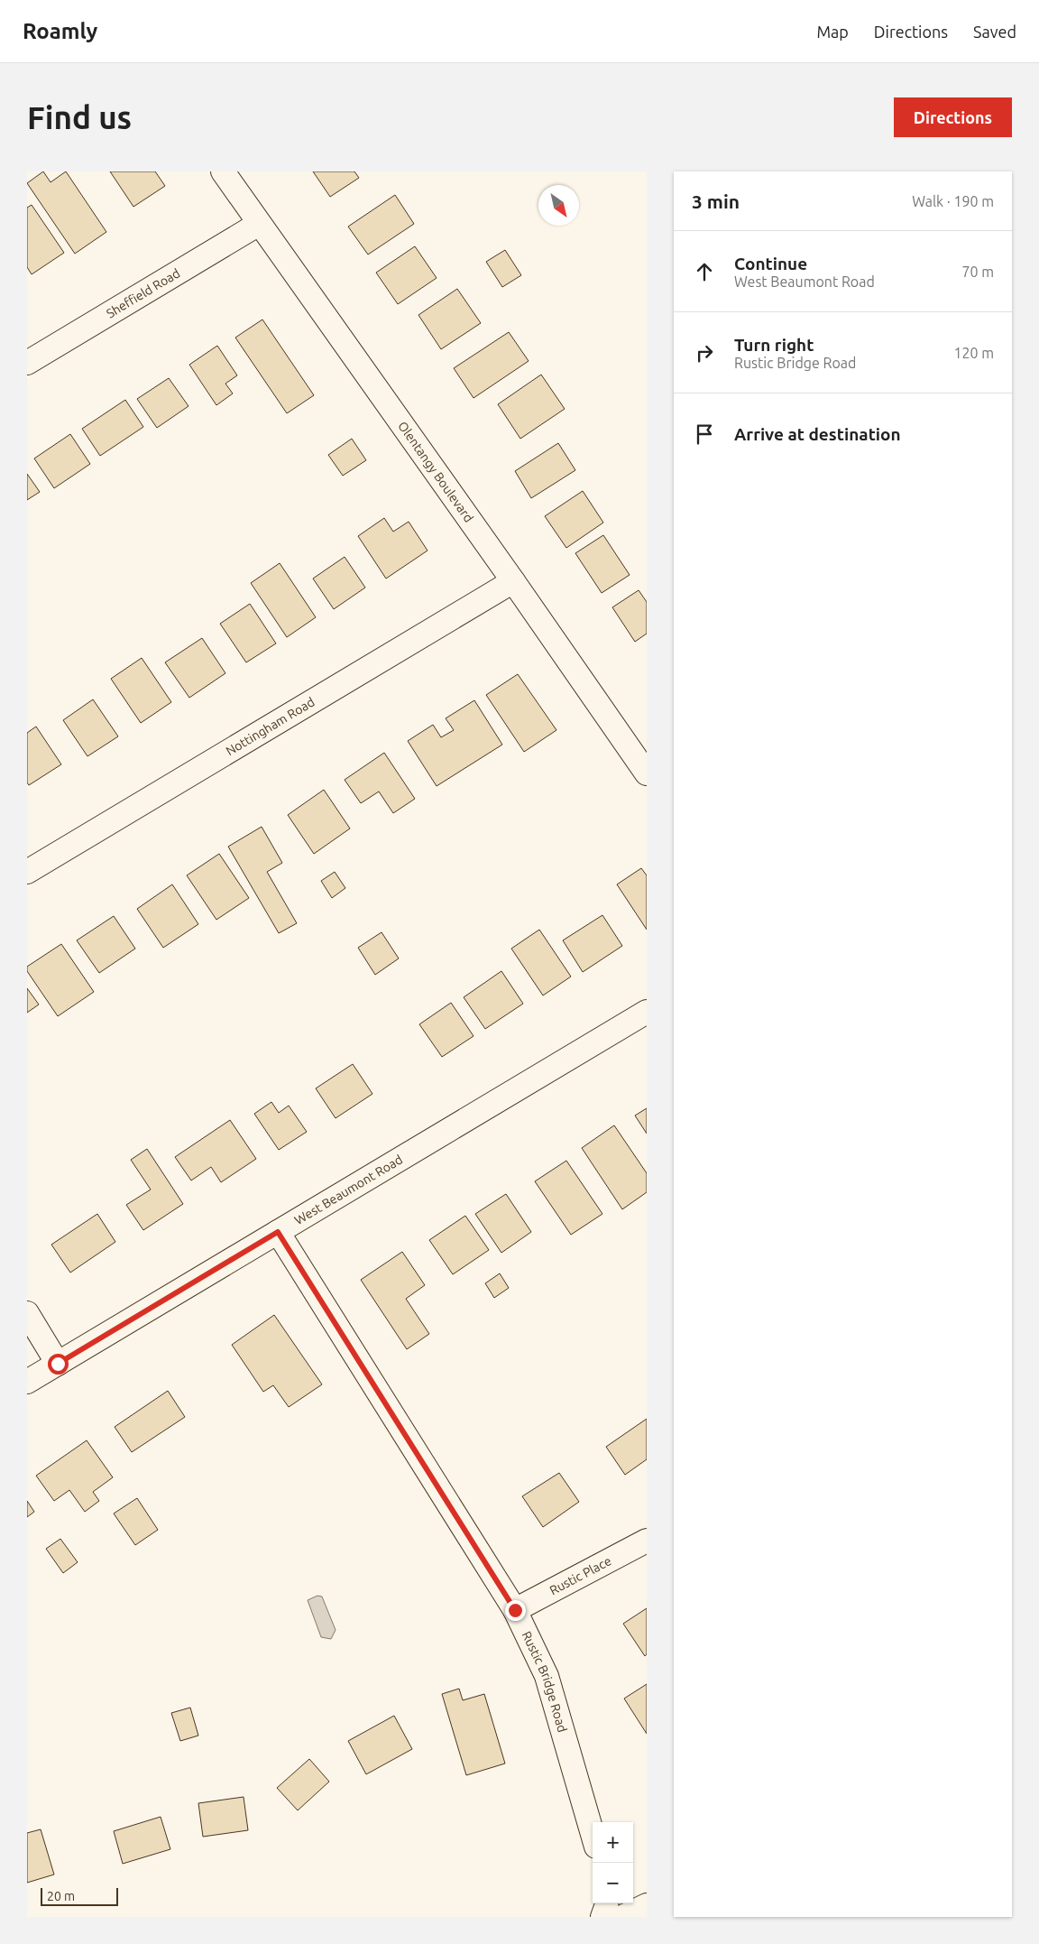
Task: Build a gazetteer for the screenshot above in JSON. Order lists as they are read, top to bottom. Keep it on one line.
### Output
{"streets":{"street":["Sheffield Road","Olentangy Boulevard","Nottingham Road","West Beaumont Road","Rustic Place","Rustic Bridge Road"]},"crossings":[["Sheffield Road","Olentangy Boulevard"],["Olentangy Boulevard","Nottingham Road"],["West Beaumont Road","Rustic Bridge Road"],["Rustic Place","Rustic Bridge Road"]],"scale_bar":"20 m","north":"bottom right","page":{"header":"Roamly","nav":["Map","Directions","Saved"],"buttons":"Directions","title":"Find us","heading":["3 min","Walk · 190 m"],"list":[["Continue","West Beaumont Road","70 m"],["Turn right","Rustic Bridge Road","120 m"],"Arrive at destination"],"map_buttons":["+","−"],"scale":"20 m"}}
